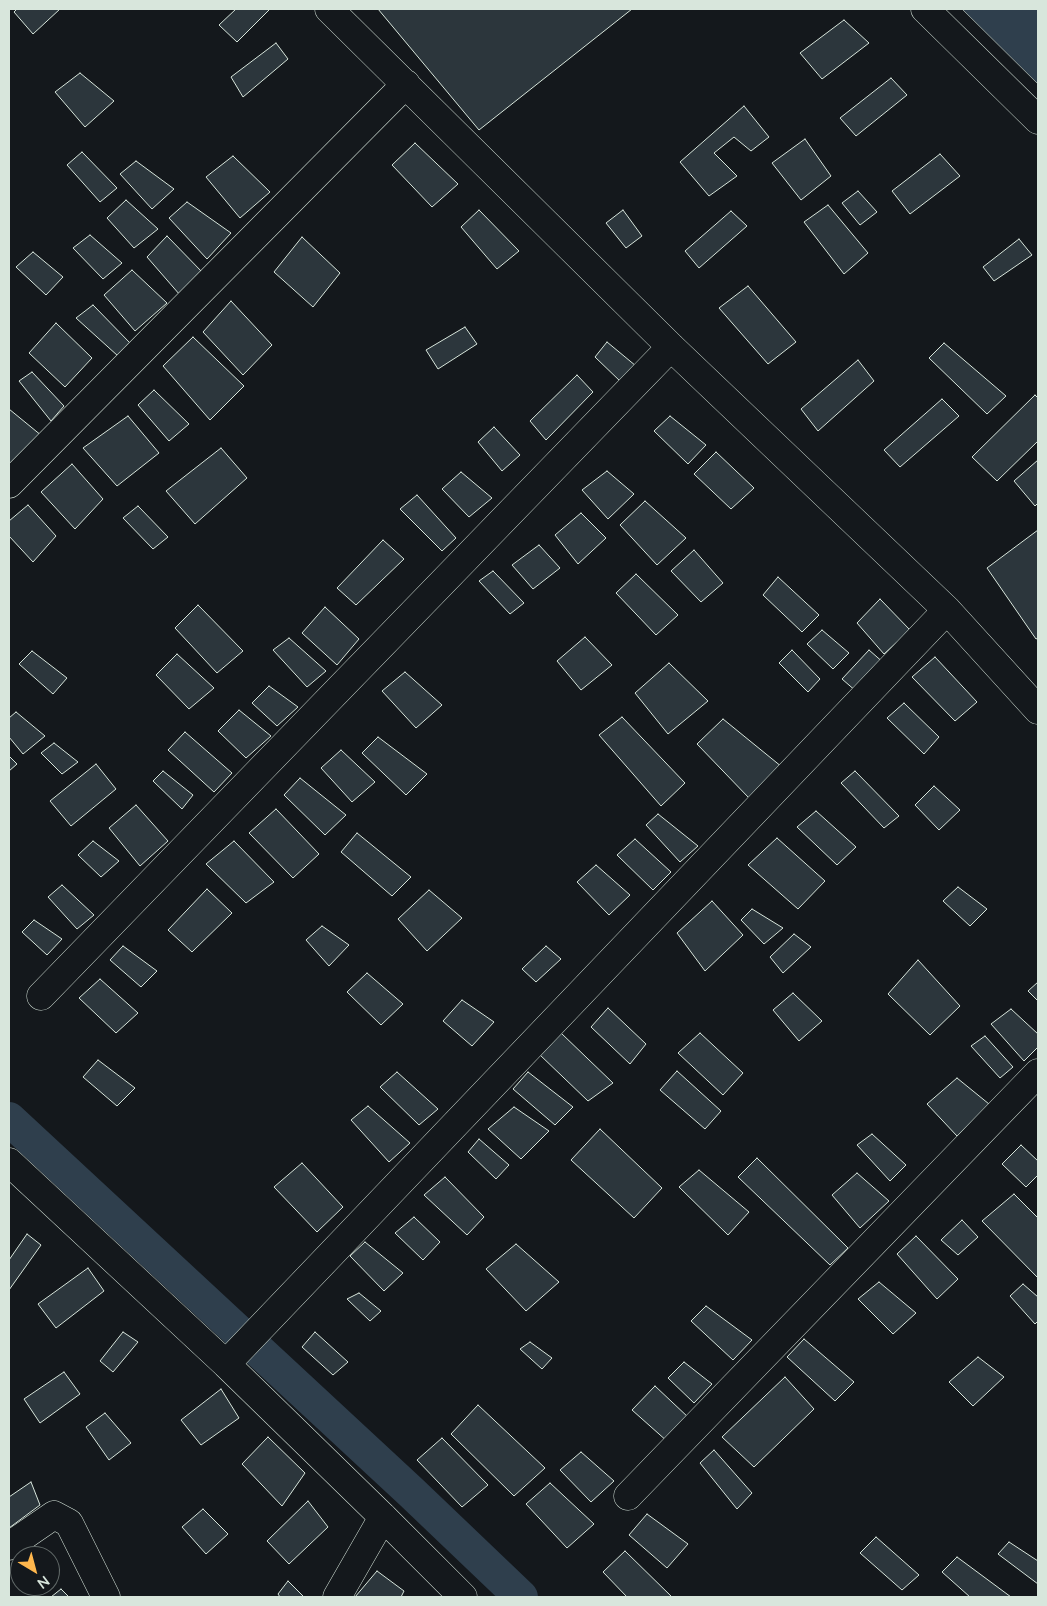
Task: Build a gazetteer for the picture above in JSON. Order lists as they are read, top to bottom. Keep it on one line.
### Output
{"north":"bottom right"}
